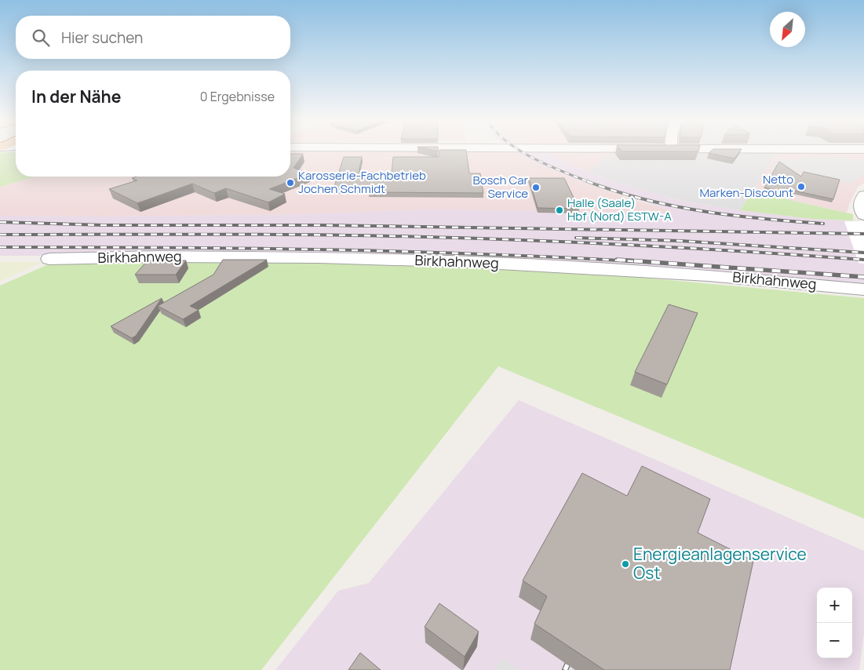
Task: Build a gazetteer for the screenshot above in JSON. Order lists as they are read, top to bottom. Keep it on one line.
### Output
{"streets":{"street":["Birkhahnweg"]},"places":["Karosserie-Fachbetrieb Jochen Schmidt","Netto Marken-Discount","Bosch Car Service","Halle (Saale) Hbf (Nord) ESTW-A","Energieanlagenservice Ost"],"north":"bottom left","page":{"search":"Hier suchen","heading":["In der Nähe","0 Ergebnisse"],"map_buttons":["+","−"]}}
